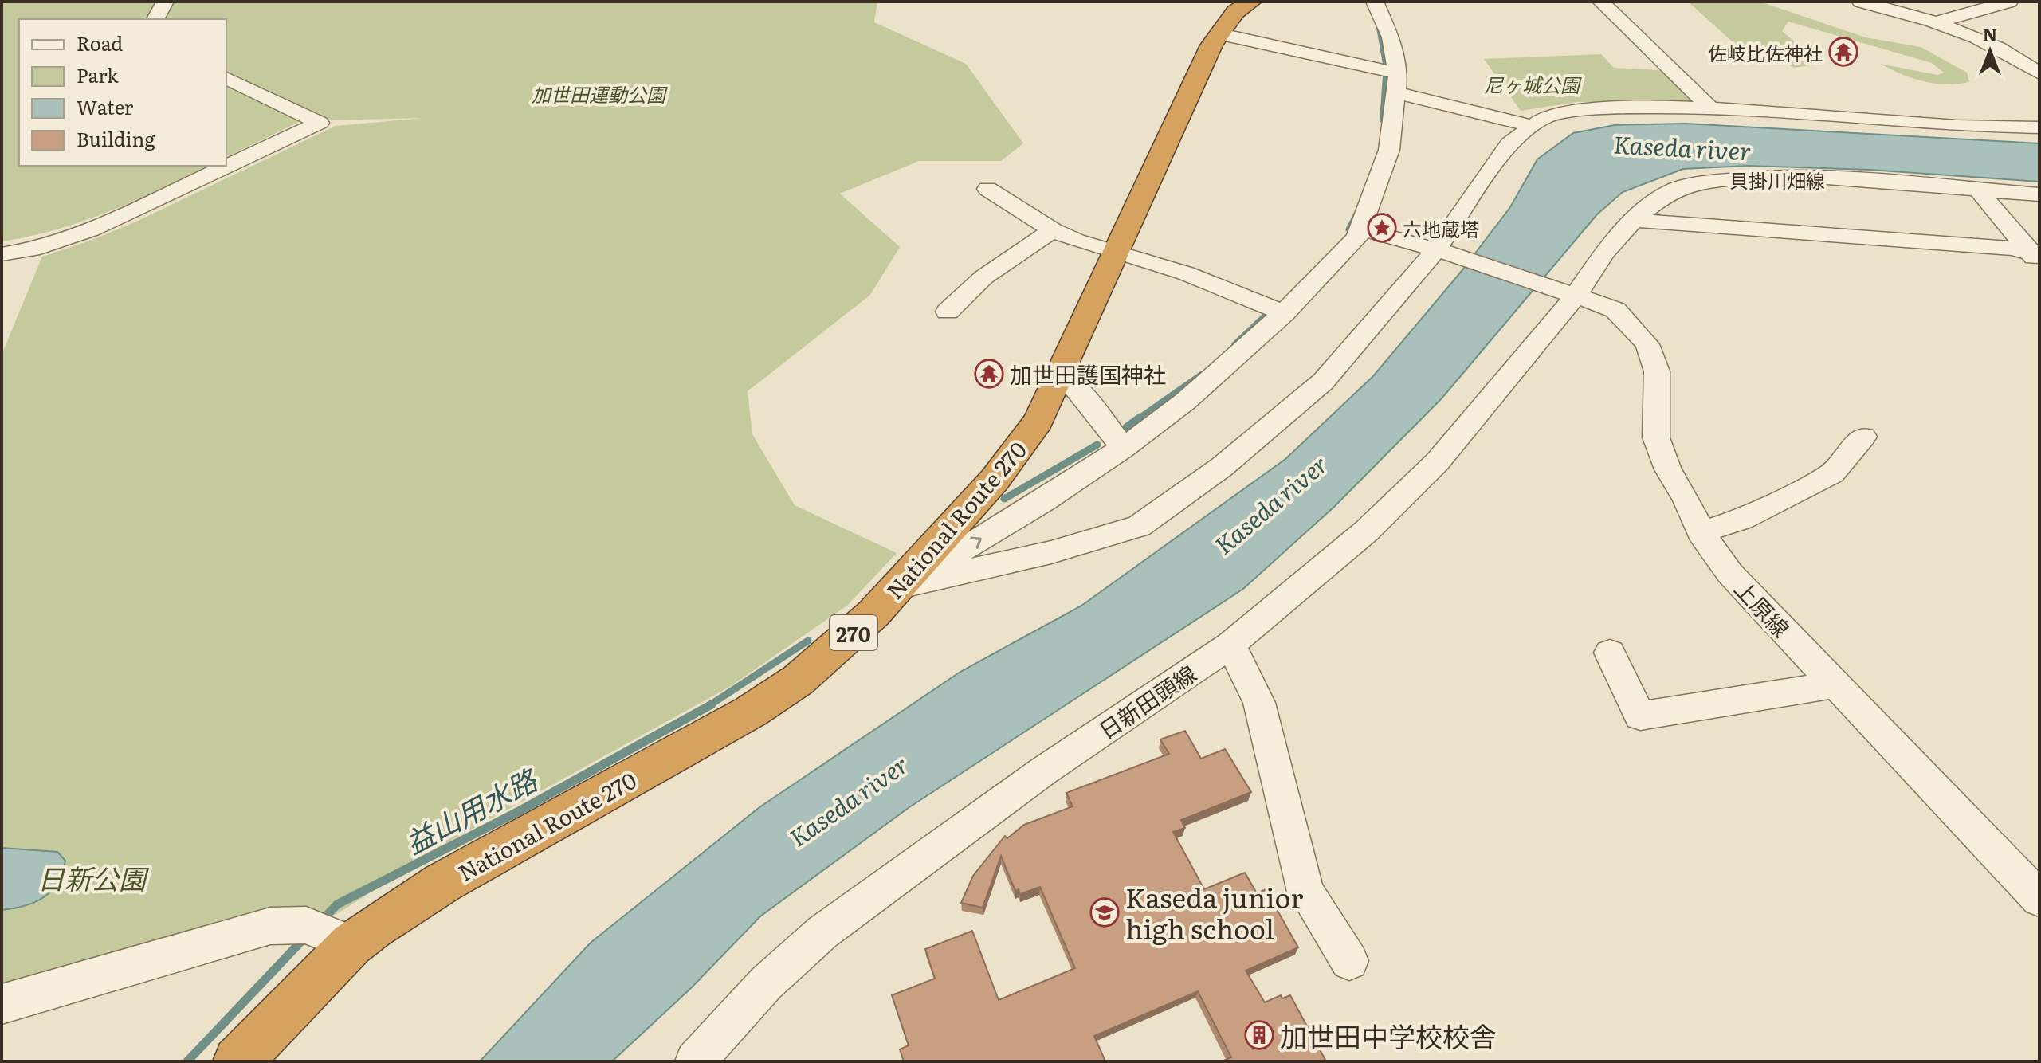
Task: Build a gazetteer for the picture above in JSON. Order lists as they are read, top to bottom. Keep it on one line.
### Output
{"streets":{"highway":["National Route 270","270"],"street":["貝掛川畑線","上原線","日新田頭線"]},"crossings":[["貝掛川畑線","上原線"],["貝掛川畑線","日新田頭線"],["上原線","日新田頭線"]],"water":["Kaseda river","益山用水路"],"parks":["尼ヶ城公園","加世田運動公園","日新公園"],"places":{"temple":["佐岐比佐神社","加世田護国神社"],"place":["六地蔵塔"],"school or university":["Kaseda junior high school"],"building":["加世田中学校校舎"]},"legend":["Road","Park","Water","Building"],"north":"top"}
